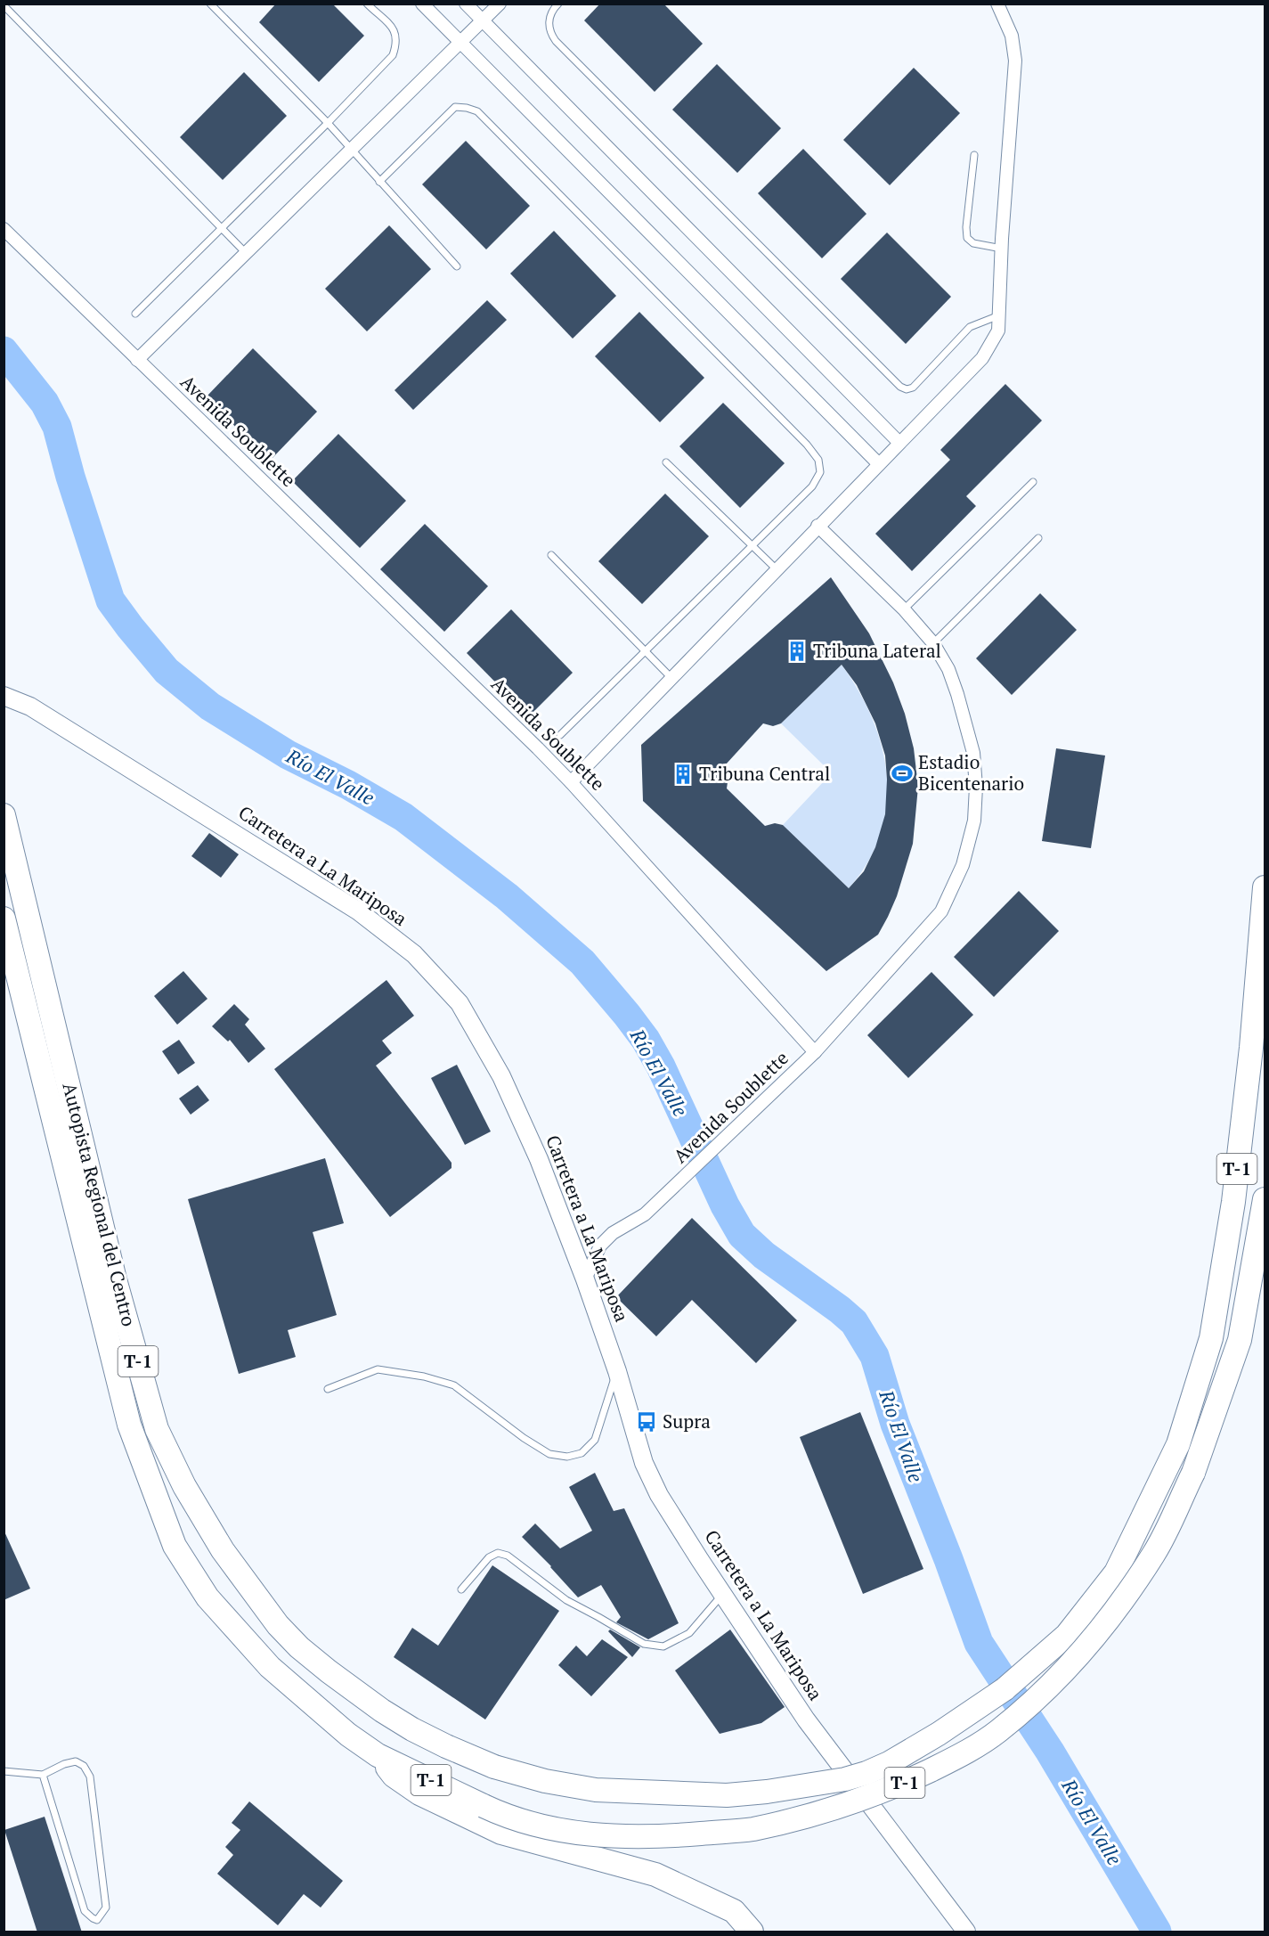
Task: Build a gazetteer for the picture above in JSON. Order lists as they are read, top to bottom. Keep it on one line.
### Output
{"streets":{"highway":["T-1","Autopista Regional del Centro"],"street":["Avenida Soublette","Carretera a La Mariposa"]},"crossings":[["Avenida Soublette","Carretera a La Mariposa"]],"water":["Río El Valle"],"places":{"building":["Tribuna Lateral","Tribuna Central"],"sports":["Estadio Bicentenario"],"bus stop":["Supra"]}}
